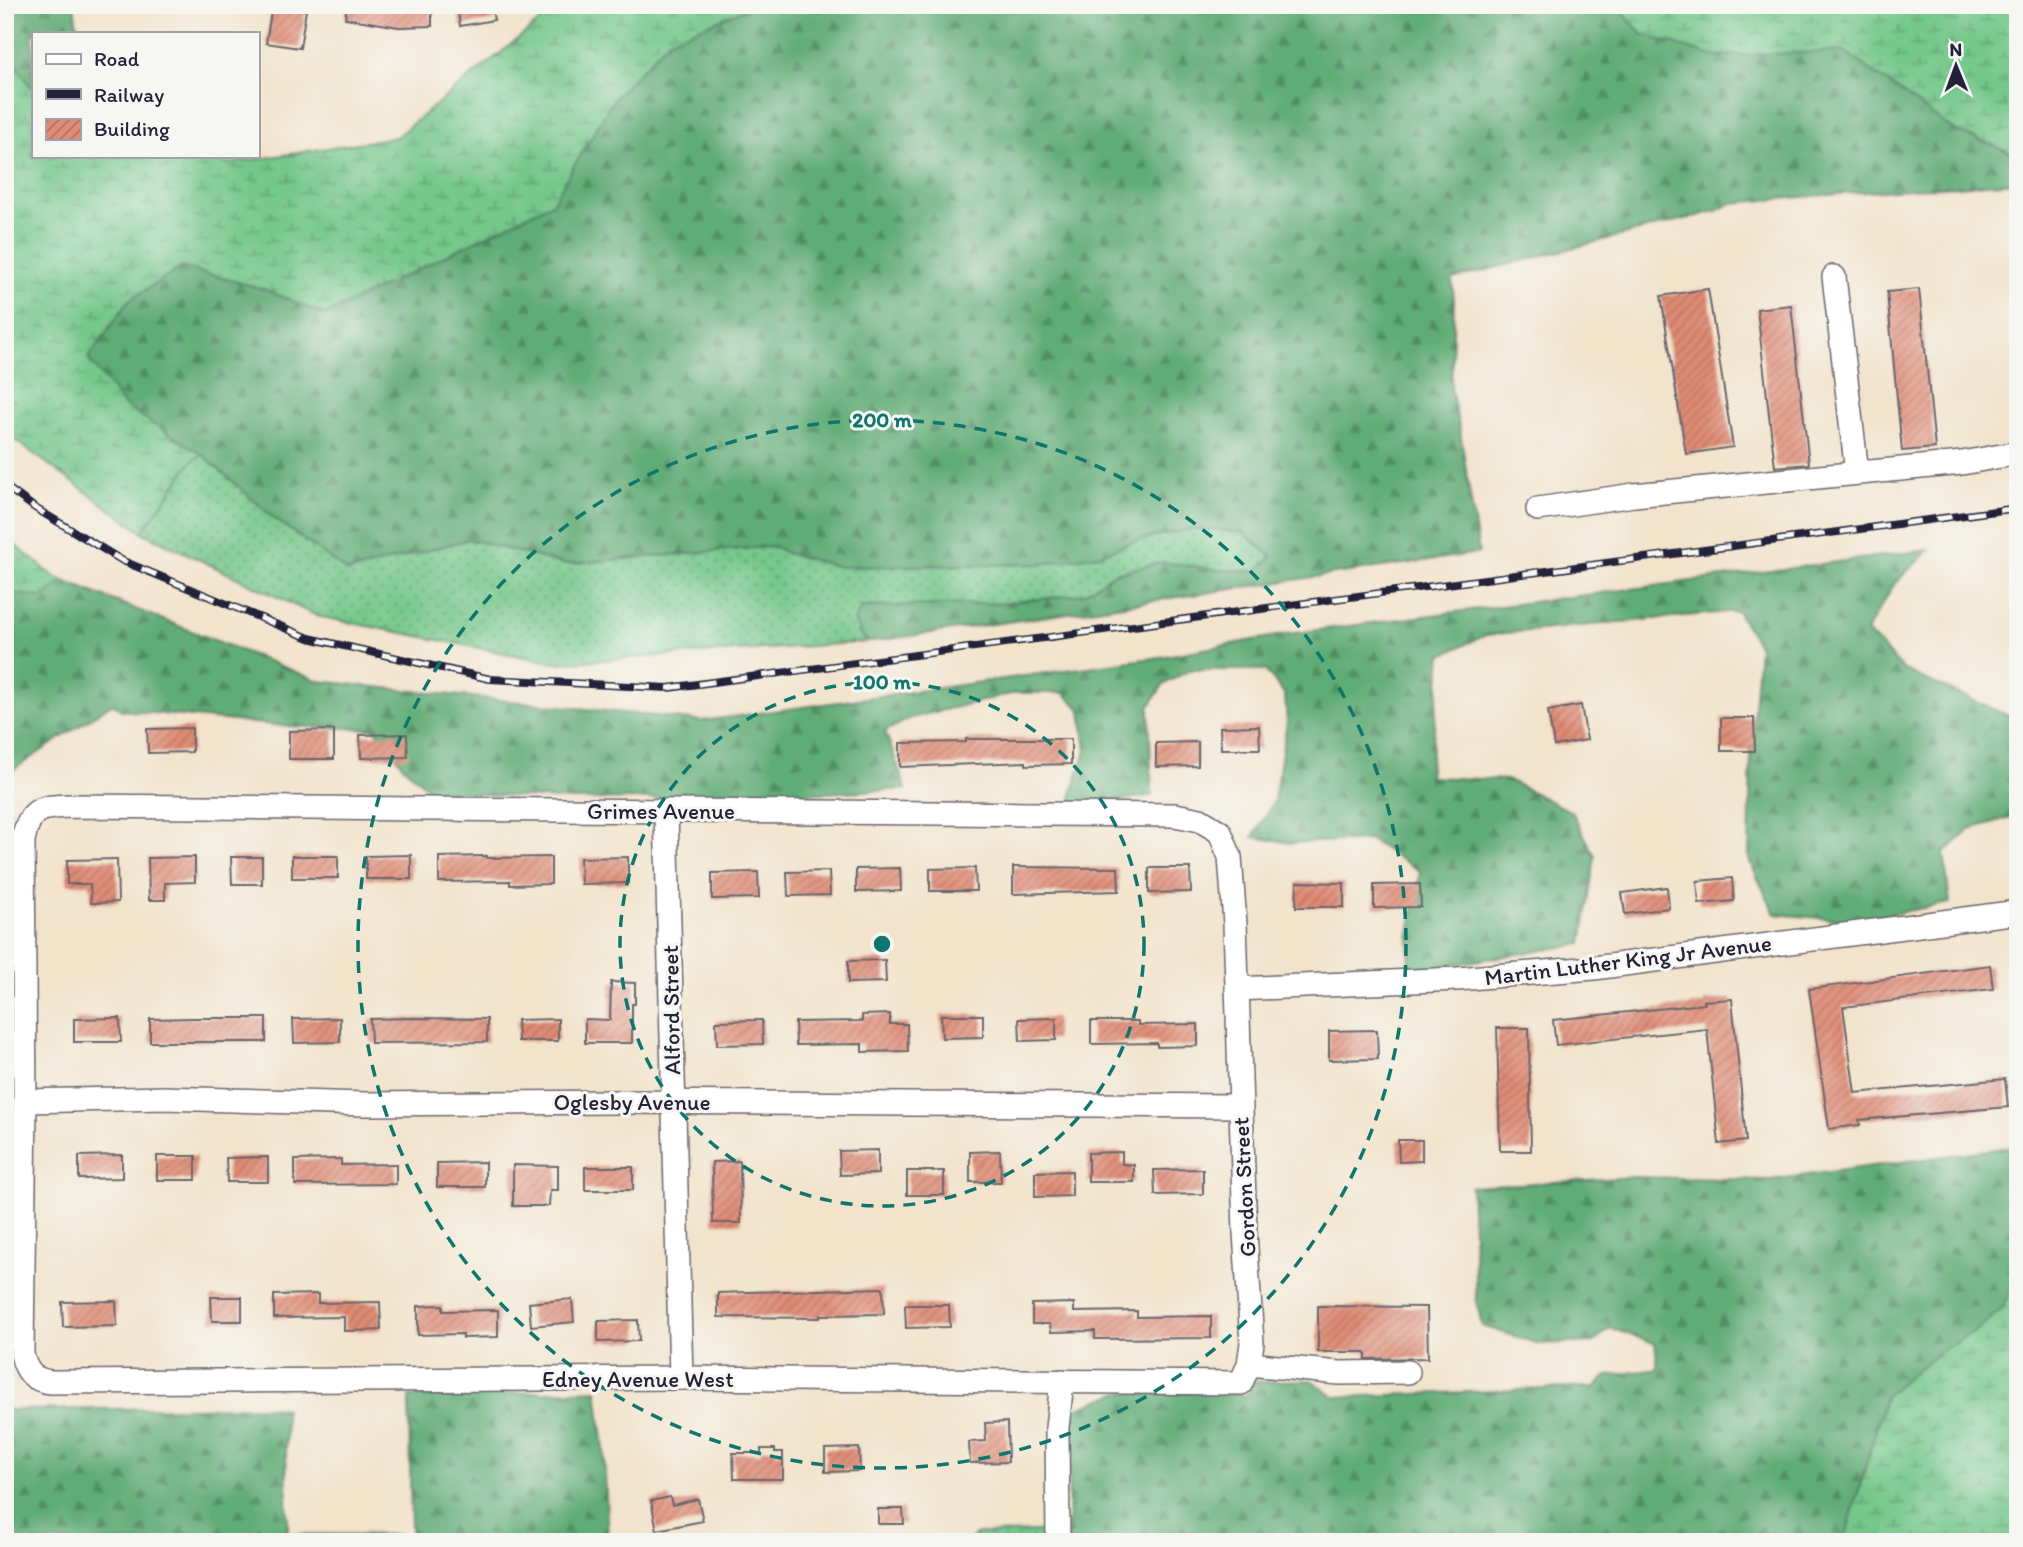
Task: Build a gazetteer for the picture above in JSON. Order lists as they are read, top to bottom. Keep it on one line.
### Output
{"streets":{"street":["Grimes Avenue","Martin Luther King Jr Avenue","Alford Street","Oglesby Avenue","Gordon Street","Edney Avenue West"]},"crossings":[["Grimes Avenue","Martin Luther King Jr Avenue"],["Grimes Avenue","Alford Street"],["Grimes Avenue","Gordon Street"],["Martin Luther King Jr Avenue","Gordon Street"],["Alford Street","Oglesby Avenue"],["Alford Street","Edney Avenue West"],["Oglesby Avenue","Gordon Street"],["Oglesby Avenue","Edney Avenue West"],["Gordon Street","Edney Avenue West"]],"legend":["Road","Railway","Building"],"north":"top","rings":["200 m","100 m"]}
